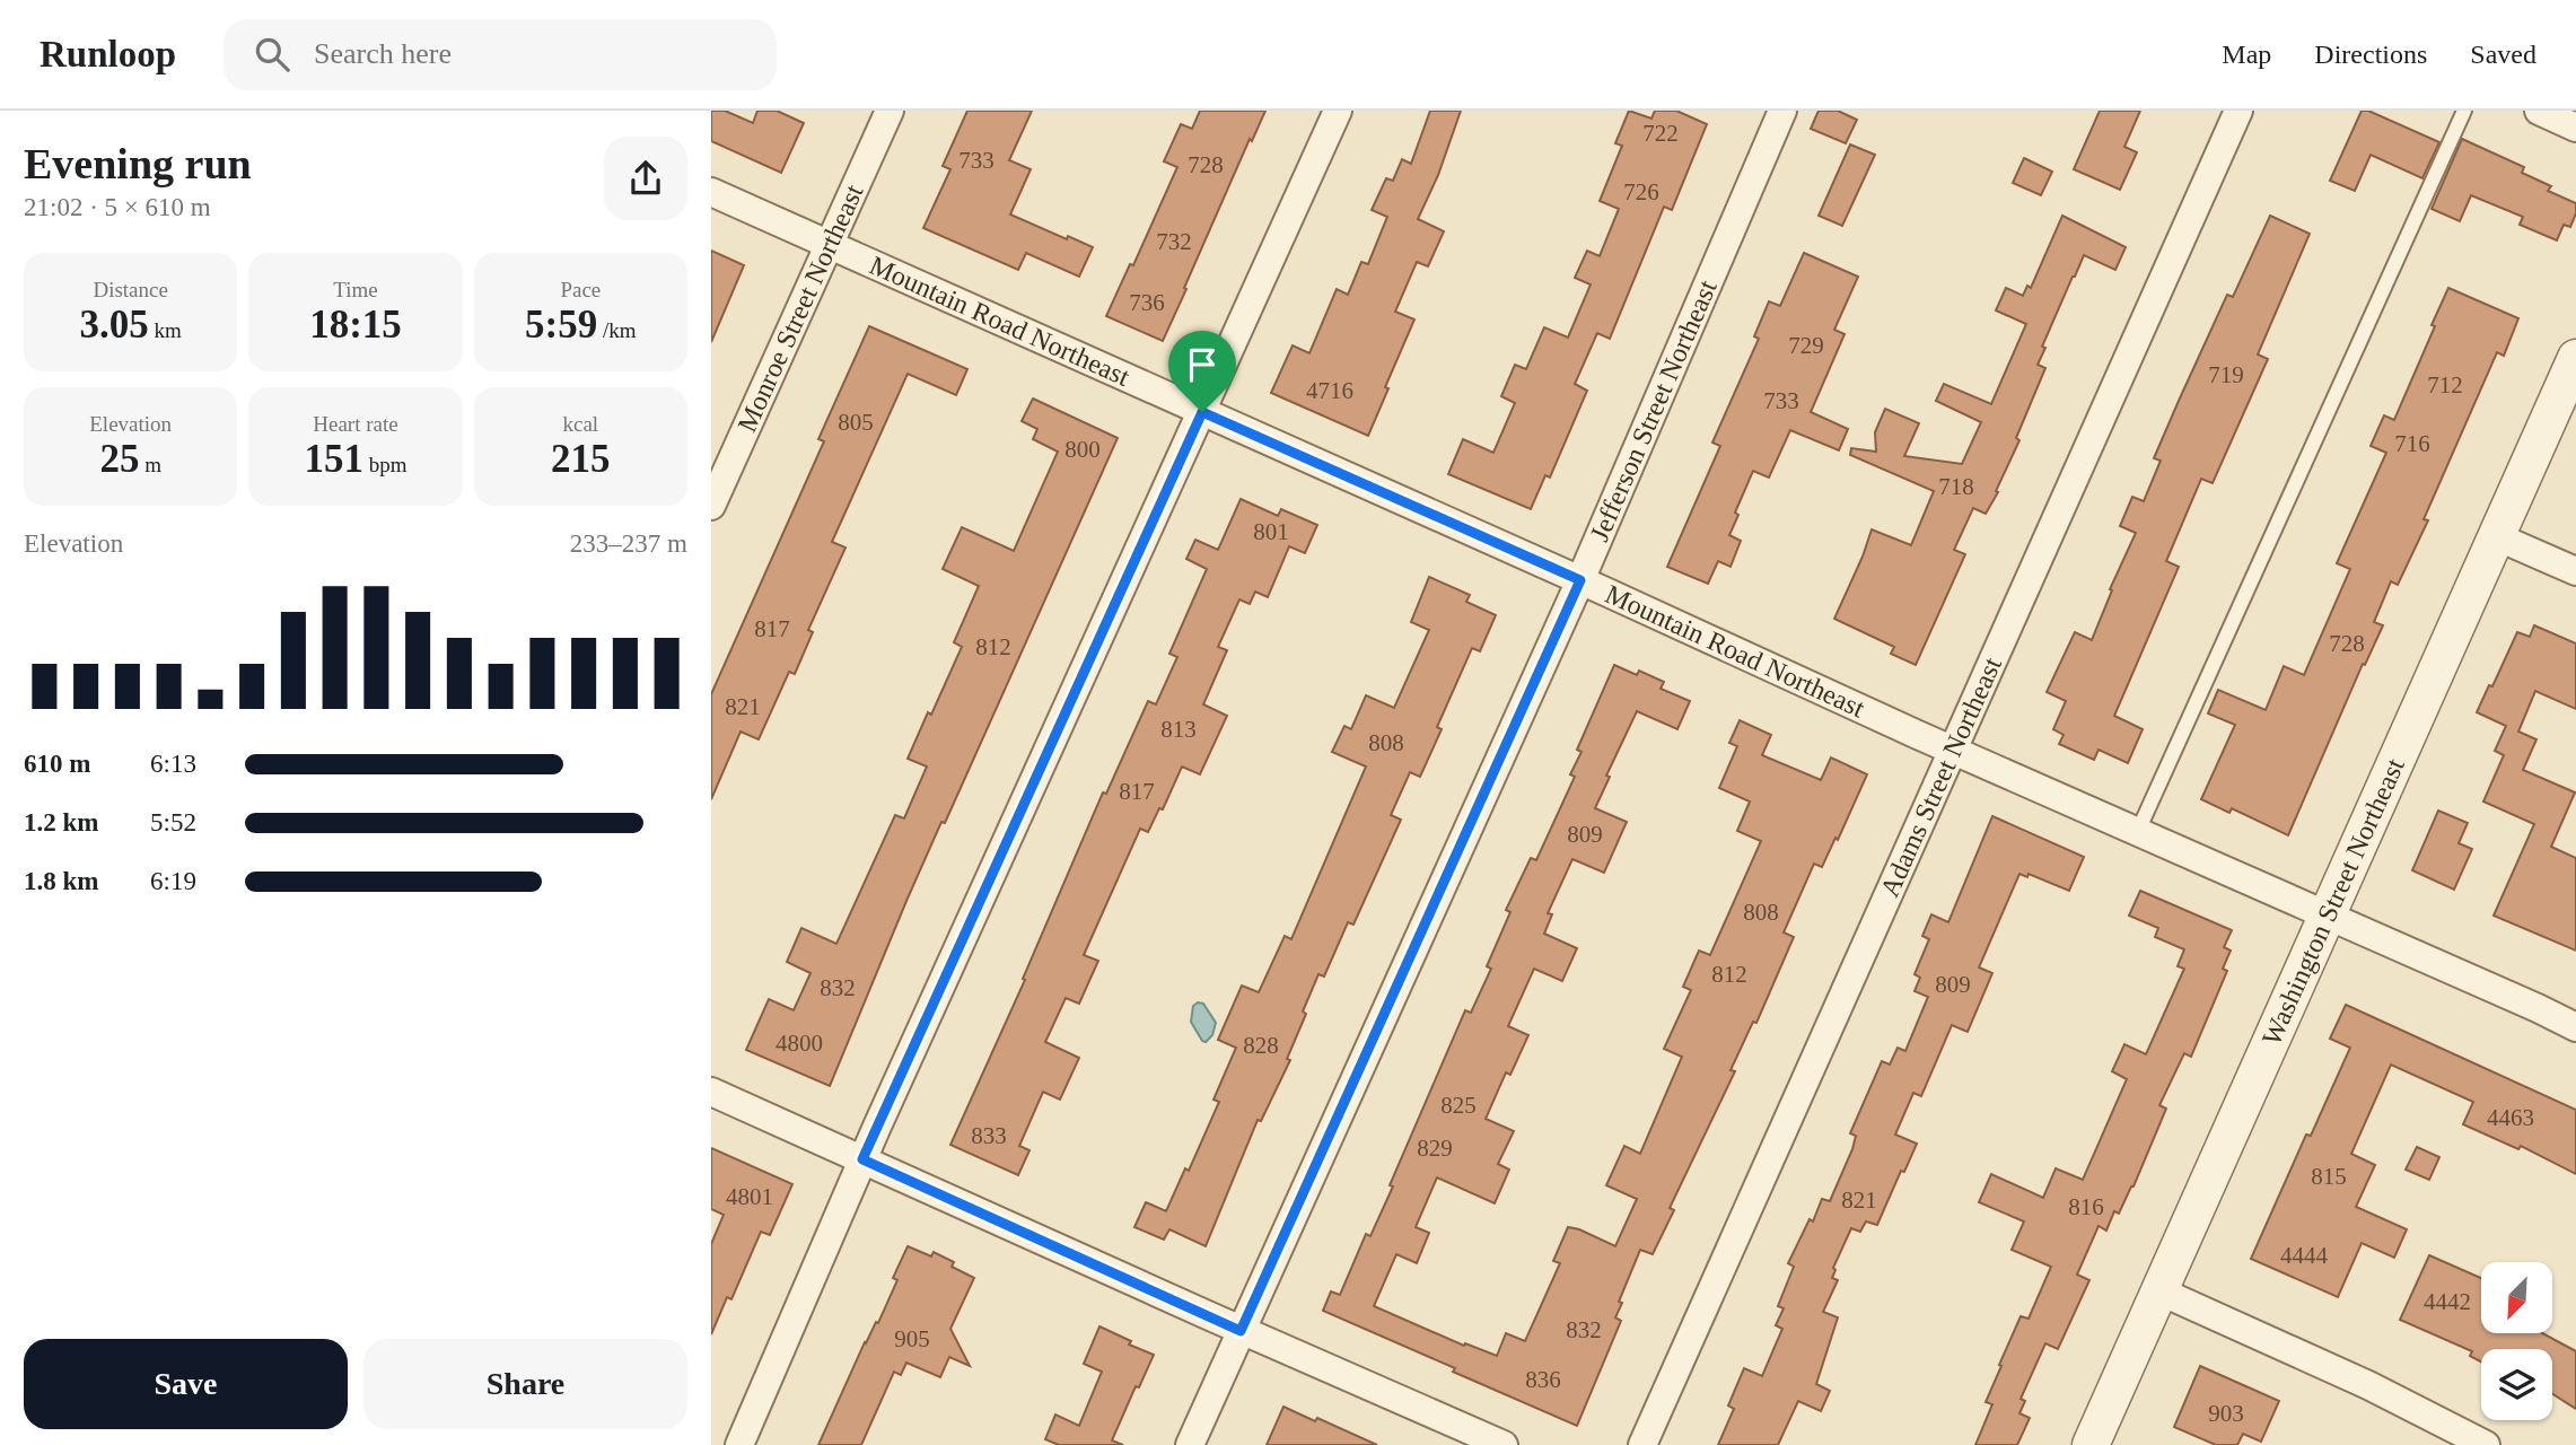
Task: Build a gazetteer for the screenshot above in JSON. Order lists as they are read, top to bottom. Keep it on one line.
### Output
{"streets":{"street":["Monroe Street Northeast","Mountain Road Northeast","Jefferson Street Northeast","Adams Street Northeast","Washington Street Northeast"]},"crossings":[["Monroe Street Northeast","Mountain Road Northeast"],["Mountain Road Northeast","Jefferson Street Northeast"],["Mountain Road Northeast","Adams Street Northeast"],["Mountain Road Northeast","Washington Street Northeast"]],"house_numbers":["722","733","728","726","732","736","729","719","712","4716","733","805","716","800","718","801","817","728","812","821","813","808","817","809","808","812","809","832","4800","828","825","4463","833","829","815","4801","821","816","4444","4442","832","905","836","903"],"north":"bottom left","page":{"header":"Runloop","search":"Search here","nav":["Map","Directions","Saved"],"heading":["Evening run","21:02 · 5 × 610 m"],"stats":[["Distance","3.05 km"],["Time","18:15"],["Pace","5:59 /km"],["Elevation","25 m"],["Heart rate","151 bpm"],["kcal","215"]],"chart":["Elevation","233–237 m"],"list":[{"name":"610 m","note":"6:13"},{"name":"1.2 km","note":"5:52"},{"name":"1.8 km","note":"6:19"}],"buttons":["Save","Share"]}}
